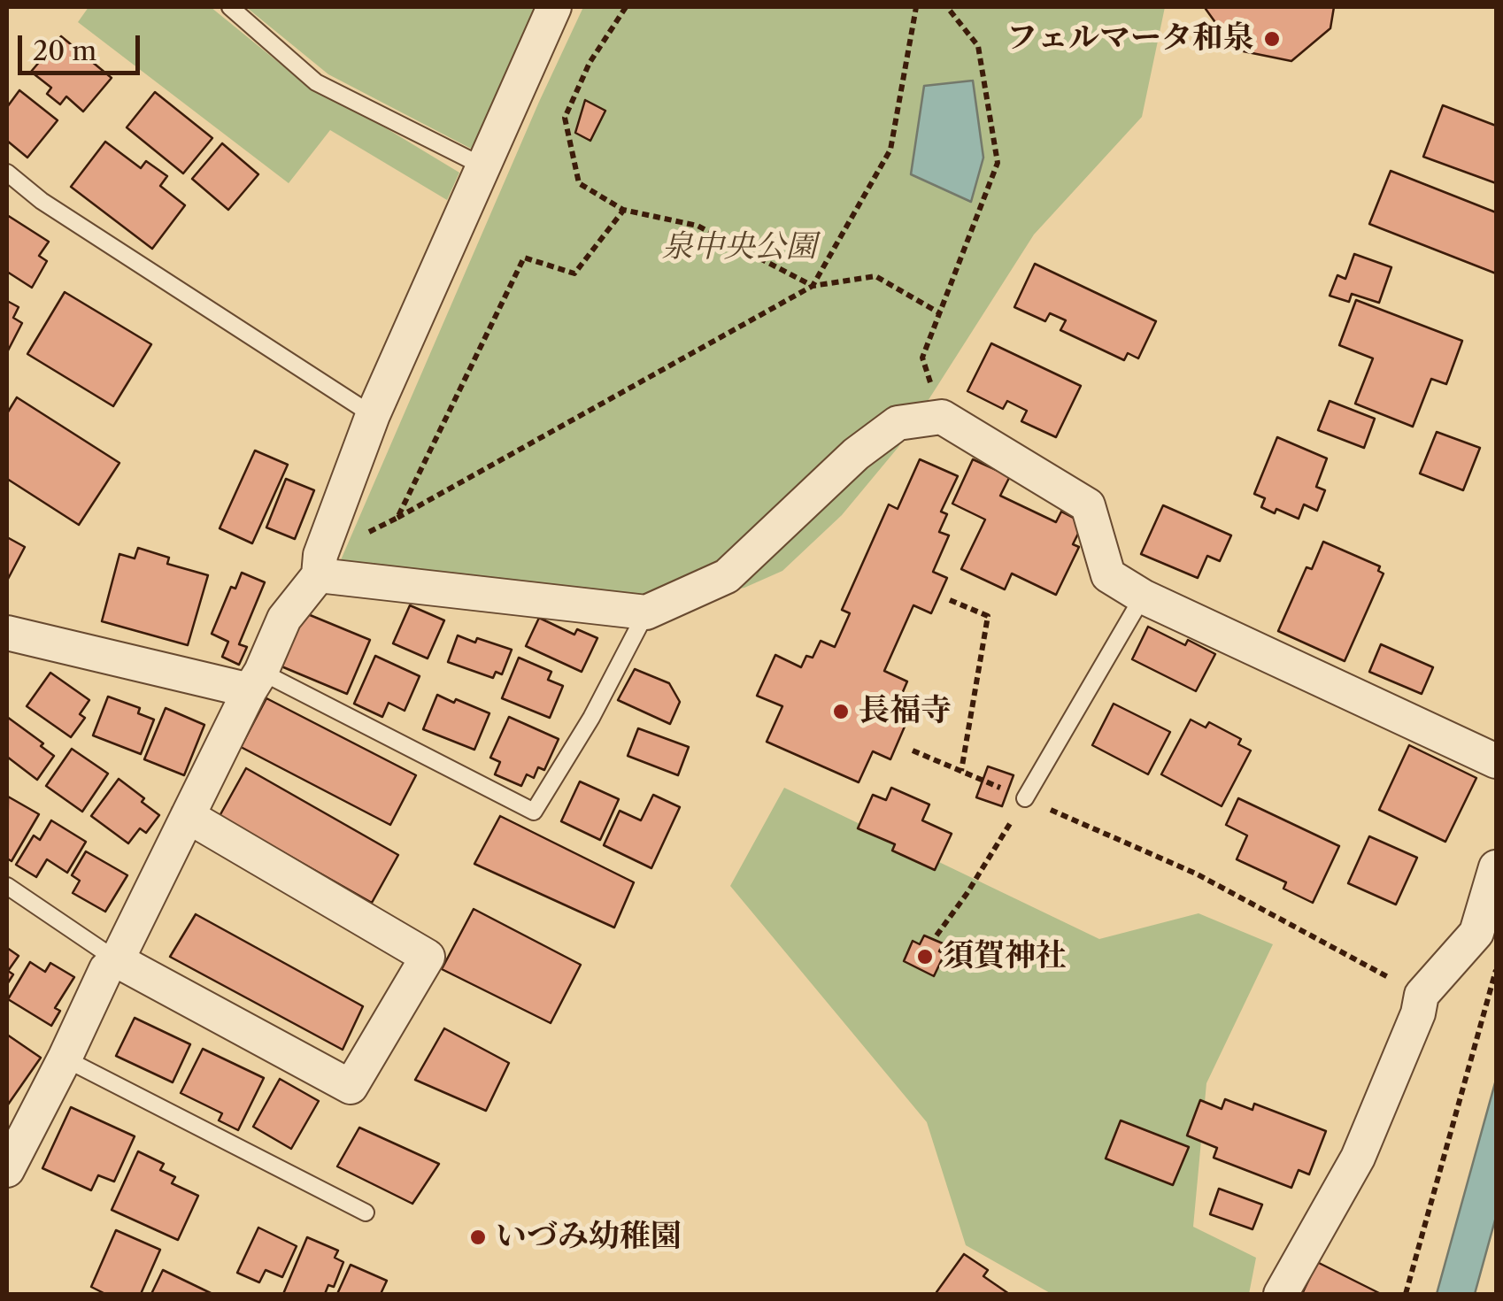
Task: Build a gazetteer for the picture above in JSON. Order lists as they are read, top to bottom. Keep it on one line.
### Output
{"parks":["泉中央公園"],"places":["フェルマータ和泉","長福寺","須賀神社","いづみ幼稚園"],"scale_bar":"20 m"}
